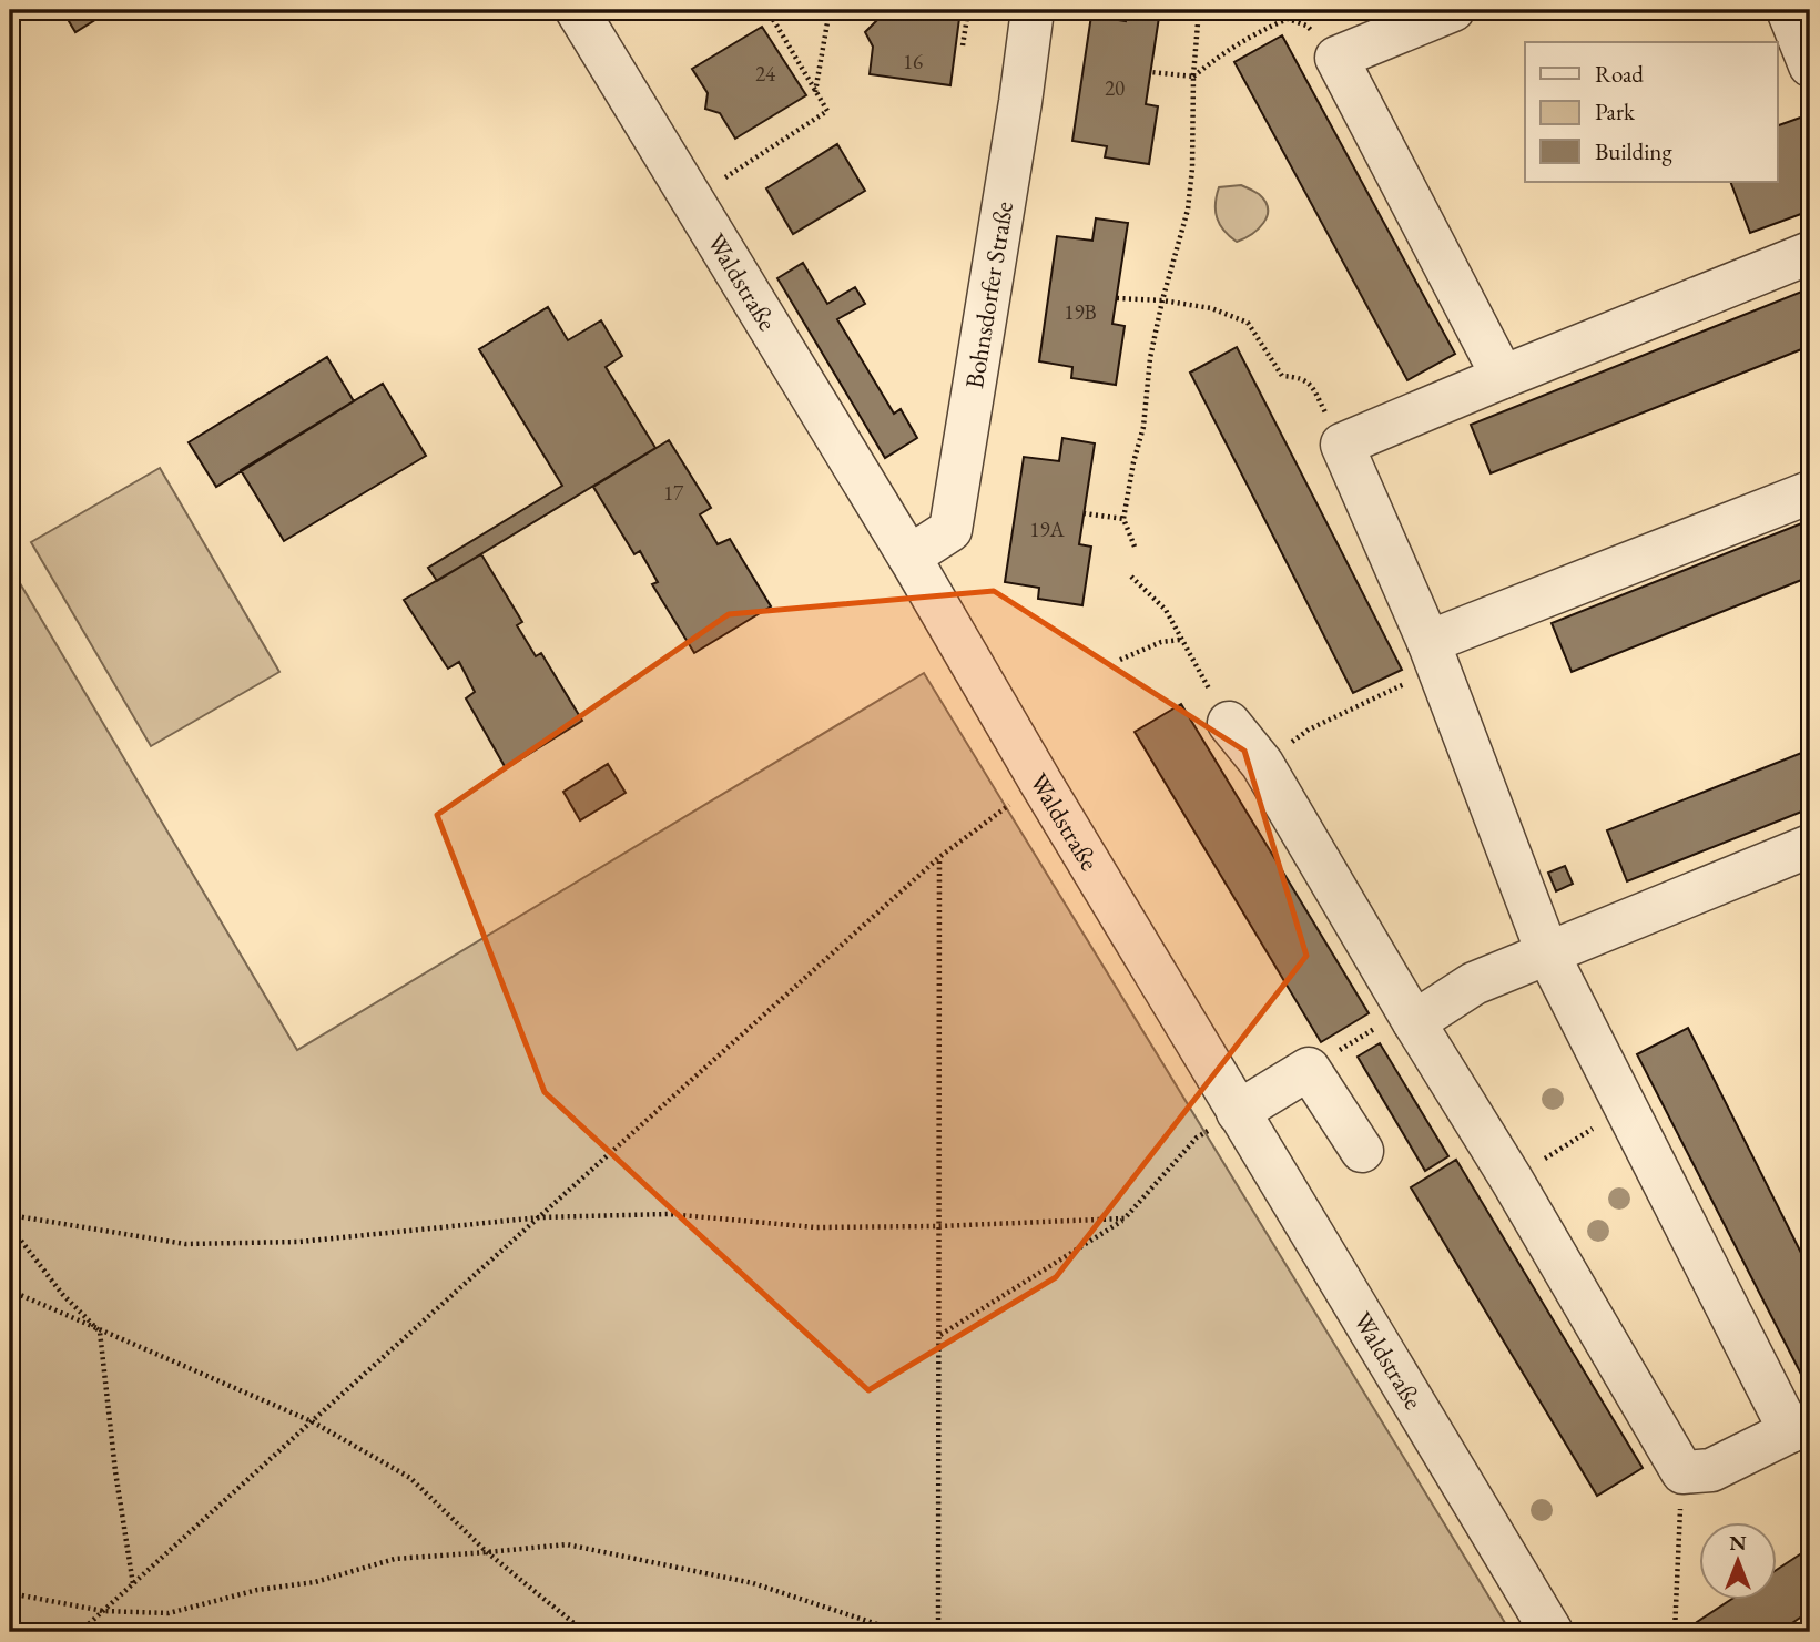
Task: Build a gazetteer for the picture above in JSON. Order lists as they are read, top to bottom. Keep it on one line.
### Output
{"streets":{"street":["Waldstraße","Bohnsdorfer Straße"]},"crossings":[["Waldstraße","Bohnsdorfer Straße"]],"house_numbers":["16","24","20","19B","17","19A"],"legend":["Road","Park","Building"],"north":"top"}
